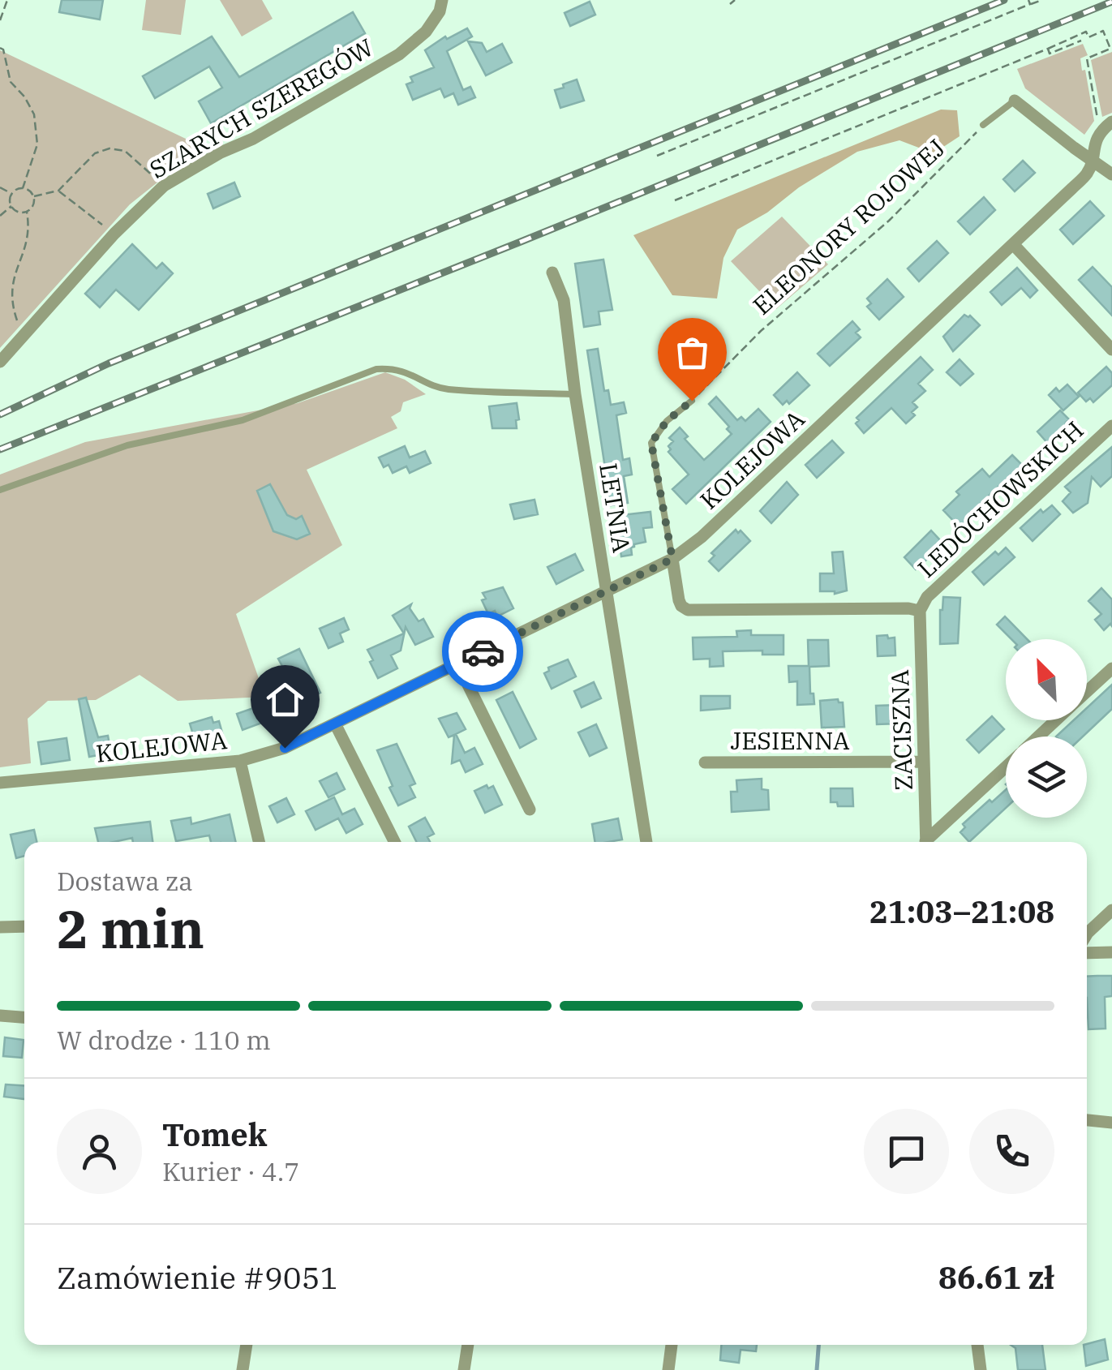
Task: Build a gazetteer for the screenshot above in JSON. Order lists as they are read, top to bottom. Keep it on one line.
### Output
{"streets":{"street":["SZARYCH SZEREGÓW","KOLEJOWA","LEDÓCHOWSKICH","LETNIA","ZACISZNA","JESIENNA"],"path":["ELEONORY ROJOWEJ"]},"crossings":[["KOLEJOWA","LEDÓCHOWSKICH"],["KOLEJOWA","LETNIA"],["LEDÓCHOWSKICH","ZACISZNA"],["ZACISZNA","JESIENNA"]],"north":"top left","page":{"heading":["2 min","Dostawa za","21:03–21:08"],"panel":["Tomek","Kurier · 4.7","Zamówienie #9051","86.61 zł"],"bar":"W drodze · 110 m"}}
